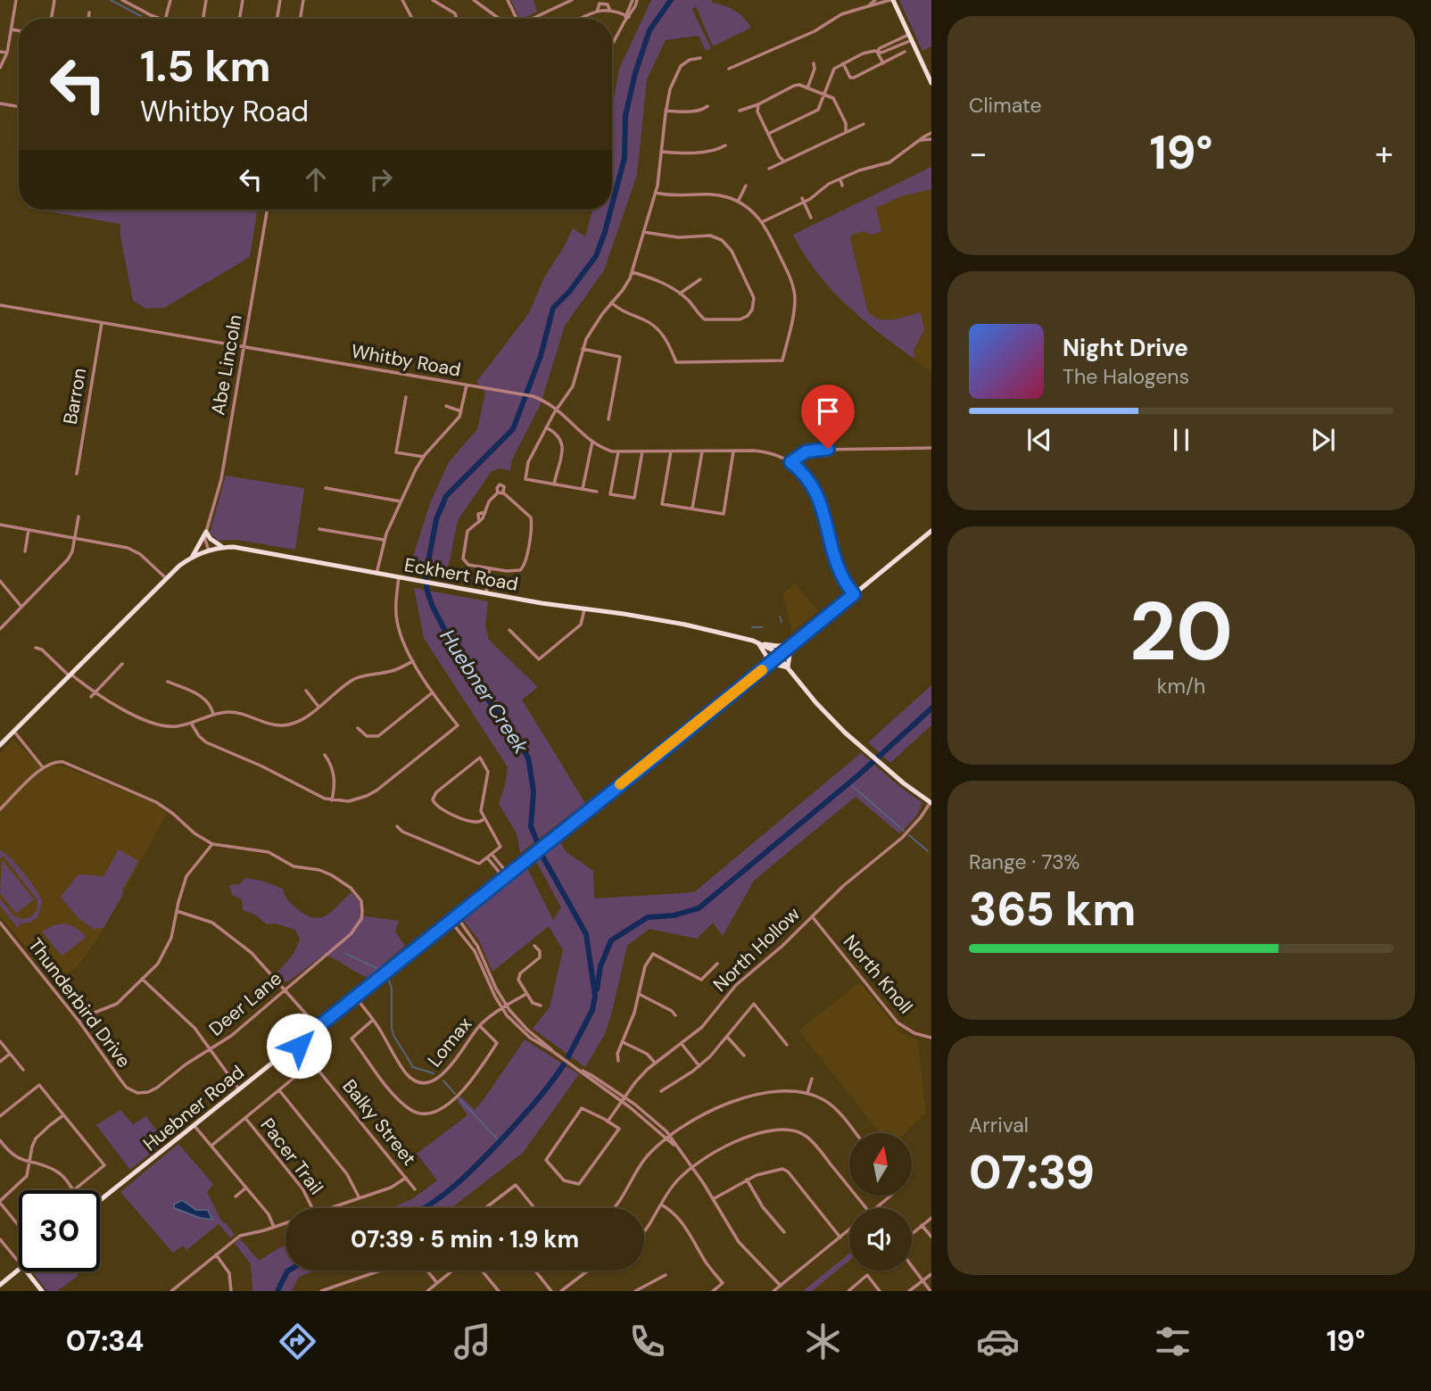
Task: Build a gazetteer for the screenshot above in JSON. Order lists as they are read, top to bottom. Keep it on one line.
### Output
{"streets":{"main road":["Eckhert Road","Huebner Road"],"street":["Whitby Road","Abe Lincoln","Barron","North Hollow","North Knoll","Thunderbird Drive","Deer Lane","Lomax","Balky Street","Pacer Trail"]},"crossings":[["Whitby Road","Abe Lincoln"],["Whitby Road","Barron"],["Whitby Road","Huebner Road"],["Abe Lincoln","Eckhert Road"],["Eckhert Road","North Hollow"],["Eckhert Road","Huebner Road"],["North Hollow","North Knoll"],["Thunderbird Drive","Deer Lane"],["Lomax","Huebner Road"],["Huebner Road","Balky Street"]],"water":["Huebner Creek"],"north":"top","page":{"tile":["Climate",["20","km/h"],["Range · 73%","365 km"],["Arrival","07:39"]],"turn":["1.5 km","Whitby Road"],"heat":["−","19°","+"],"song":["Night Drive","The Halogens"],"limit":"30","trip":"07:39 · 5 min · 1.9 km","tabs":["07:34","19°"]}}
